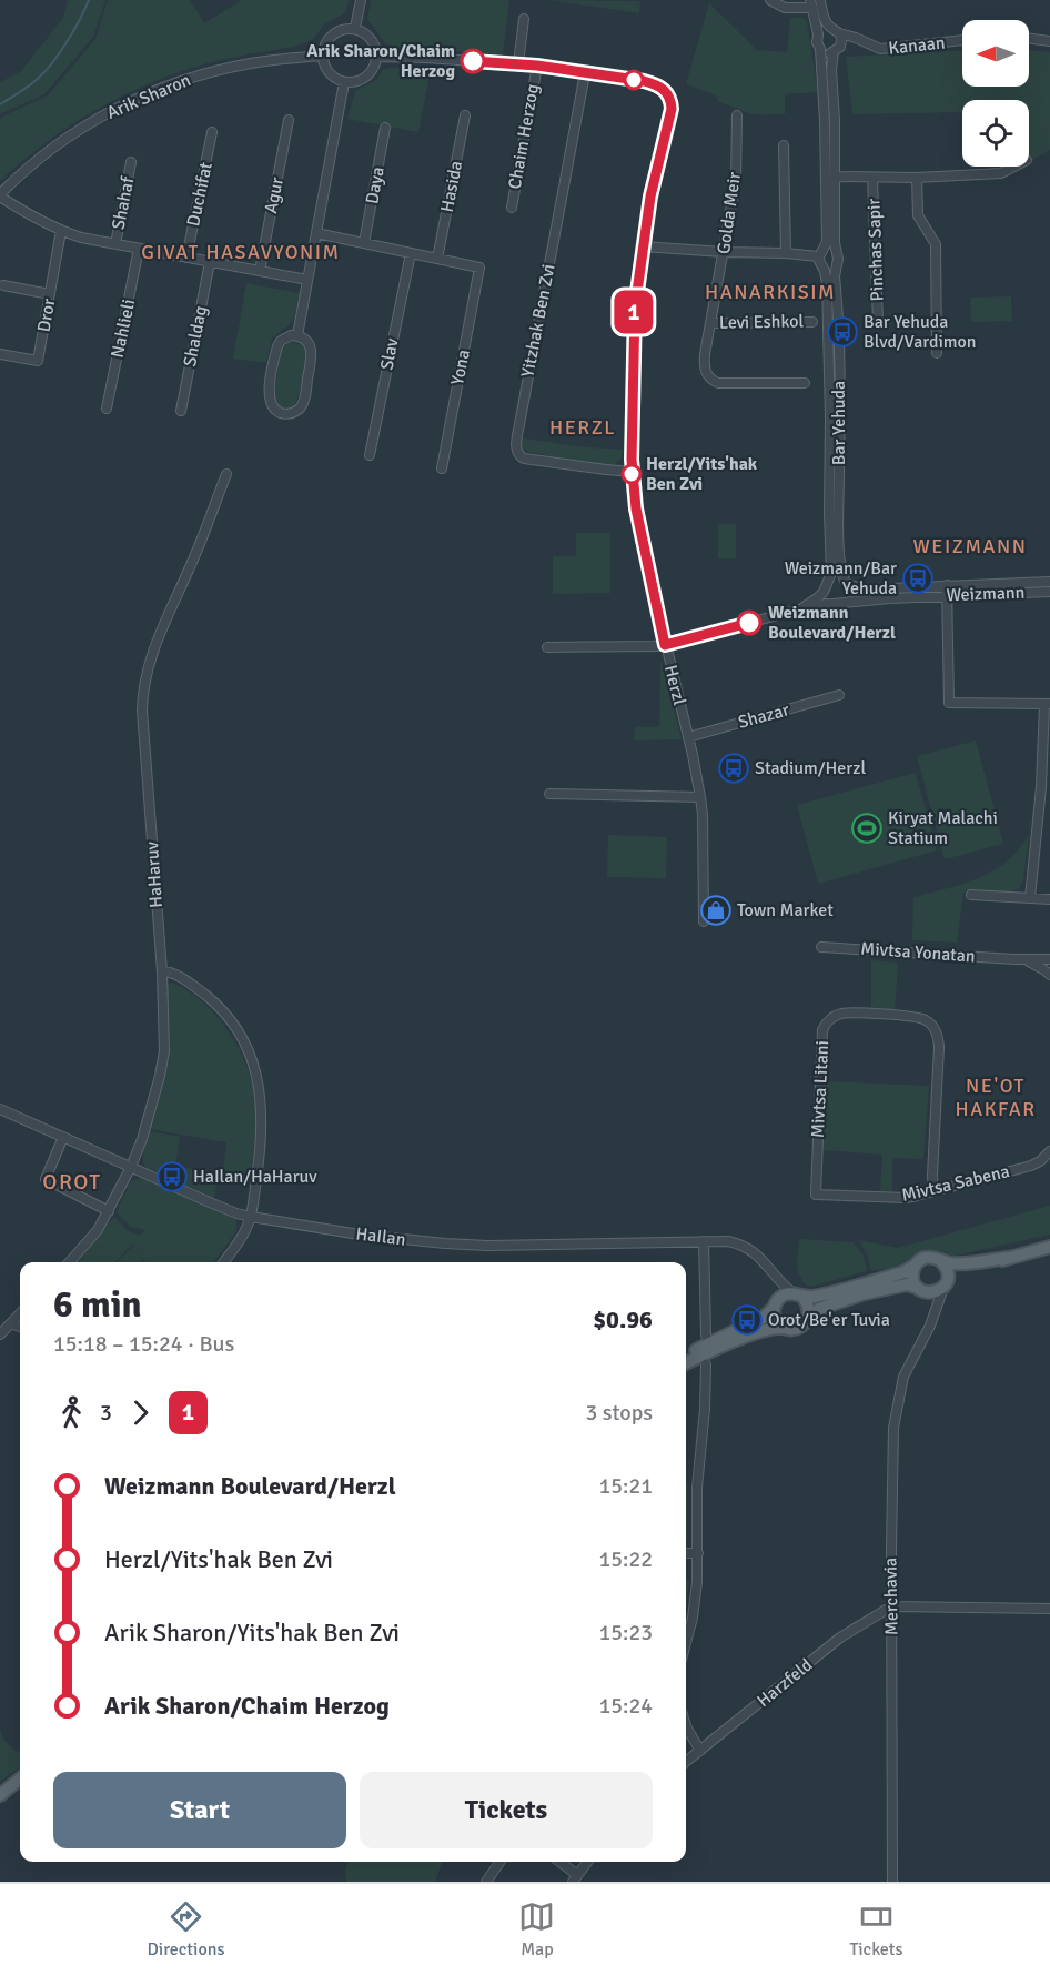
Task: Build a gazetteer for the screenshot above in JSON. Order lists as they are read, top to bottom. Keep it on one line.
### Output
{"streets":{"street":["Kanaan","Arik Sharon","Chaim Herzog","Daya","Hasida","Duchifat","Agur","Shahaf","Golda Meir","Pinchas Sapir","Dror","Yitzhak Ben Zvi","Levi Eshkol","Nahlieli","Shaldag","Slav","Yona","Bar Yehuda","Weizmann","Herzl","Shazar","HaHaruv","Mivtsa Yonatan","Mivtsa Litani","Mivtsa Sabena","HaIlan","Merchavia","Harzfeld"]},"crossings":[["Hasida","Yona"],["Golda Meir","Levi Eshkol"],["Yitzhak Ben Zvi","Herzl"],["Bar Yehuda","Weizmann"],["Weizmann","Herzl"],["Herzl","Shazar"],["HaHaruv","HaIlan"],["Mivtsa Litani","Mivtsa Sabena"],["Merchavia","Harzfeld"]],"districts":["GIVAT HASAVYONIM","HANARKISIM","HERZL","WEIZMANN","NE'OT HAKFAR","OROT"],"places":{"other":["Arik Sharon/Chaim Herzog","Herzl/Yits'hak Ben Zvi","Weizmann Boulevard/Herzl"],"bus stop":["Bar Yehuda Blvd/Vardimon","Weizmann/Bar Yehuda","Stadium/Herzl","HaIlan/HaHaruv","Orot/Be'er Tuvia"],"sports":["Kiryat Malachi Statium"],"shop":["Town Market"]},"lines":["bus line 1"],"north":"left","page":{"on_map":"1","heading":["6 min","15:18 – 15:24 · Bus","$0.96"],"legs":["3","1","3 stops"],"list":[{"name":"Weizmann Boulevard/Herzl","value":"15:21"},{"name":"Herzl/Yits'hak Ben Zvi","value":"15:22"},{"name":"Arik Sharon/Yits'hak Ben Zvi","value":"15:23"},{"name":"Arik Sharon/Chaim Herzog","value":"15:24"}],"buttons":["Start","Tickets"],"tabs":["Directions","Map","Tickets"]}}
